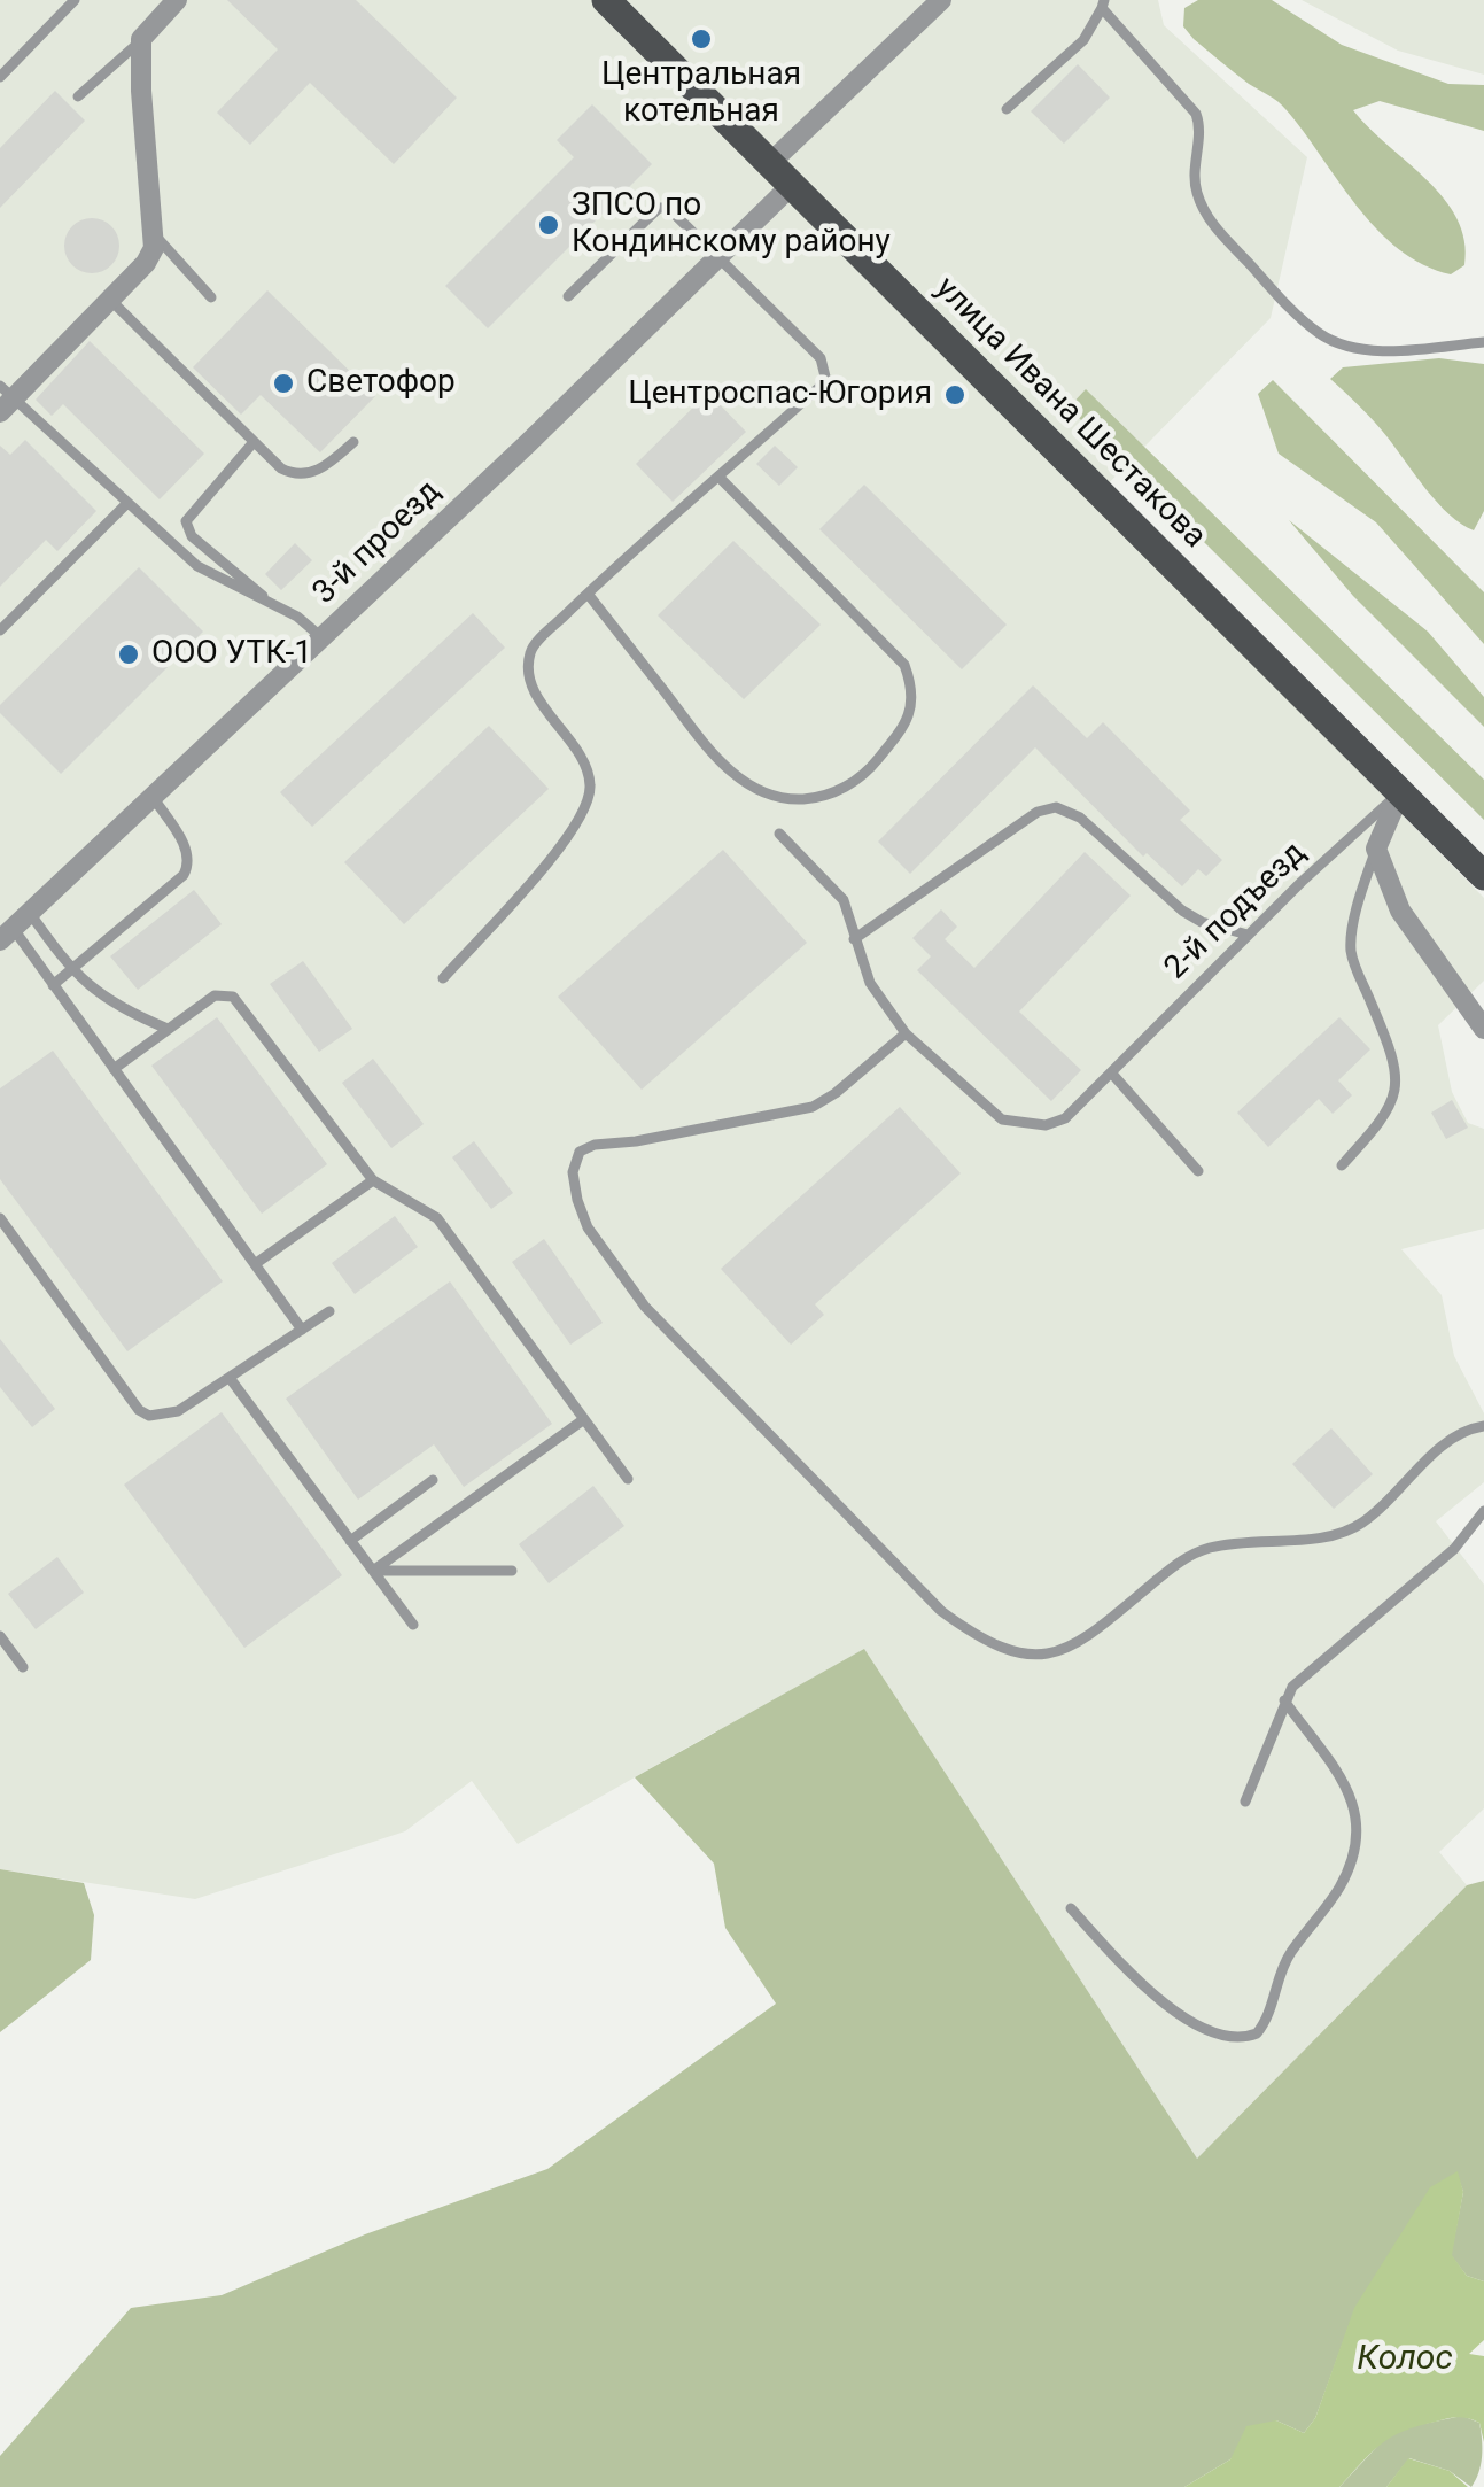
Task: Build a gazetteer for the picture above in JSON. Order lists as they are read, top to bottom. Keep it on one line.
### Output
{"streets":{"main road":["улица Ивана Шестакова"],"street":["3-й проезд"],"lane":["2-й подъезд"]},"crossings":[["улица Ивана Шестакова","3-й проезд"],["улица Ивана Шестакова","2-й подъезд"]],"water":["Колос"],"places":["Центральная котельная","ЗПСО по Кондинскому району","Светофор","Центроспас-Югория","ООО УТК-1"]}
